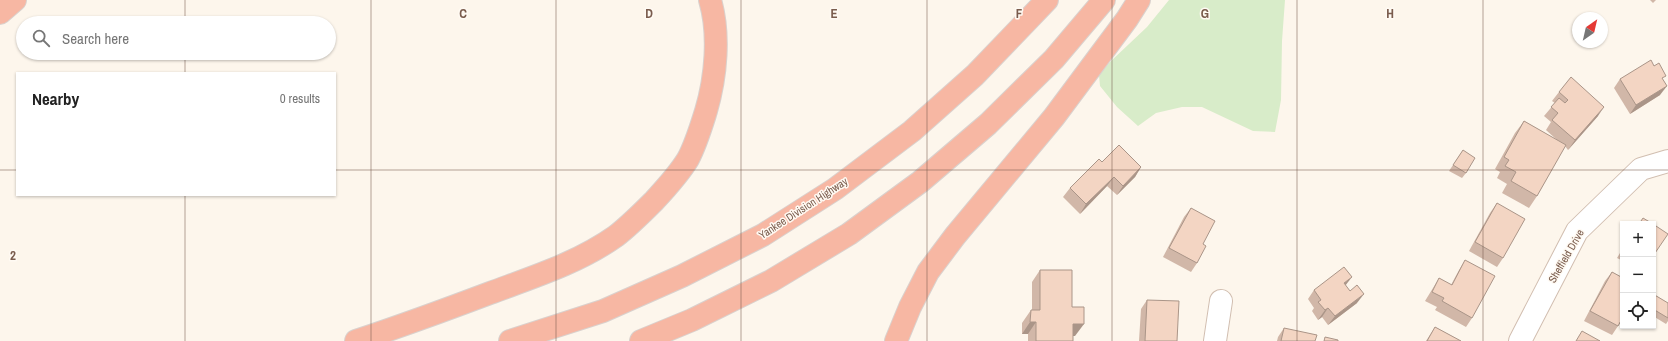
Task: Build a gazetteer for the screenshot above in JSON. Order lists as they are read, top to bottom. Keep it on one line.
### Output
{"streets":{"highway":["Yankee Division Highway"],"street":["Sheffield Drive"]},"north":"top right","page":{"search":"Search here","heading":["Nearby","0 results"],"map_buttons":["+","−"]},"grid":{"columns":["C","D","E","F","G","H"],"rows":["2"]}}
